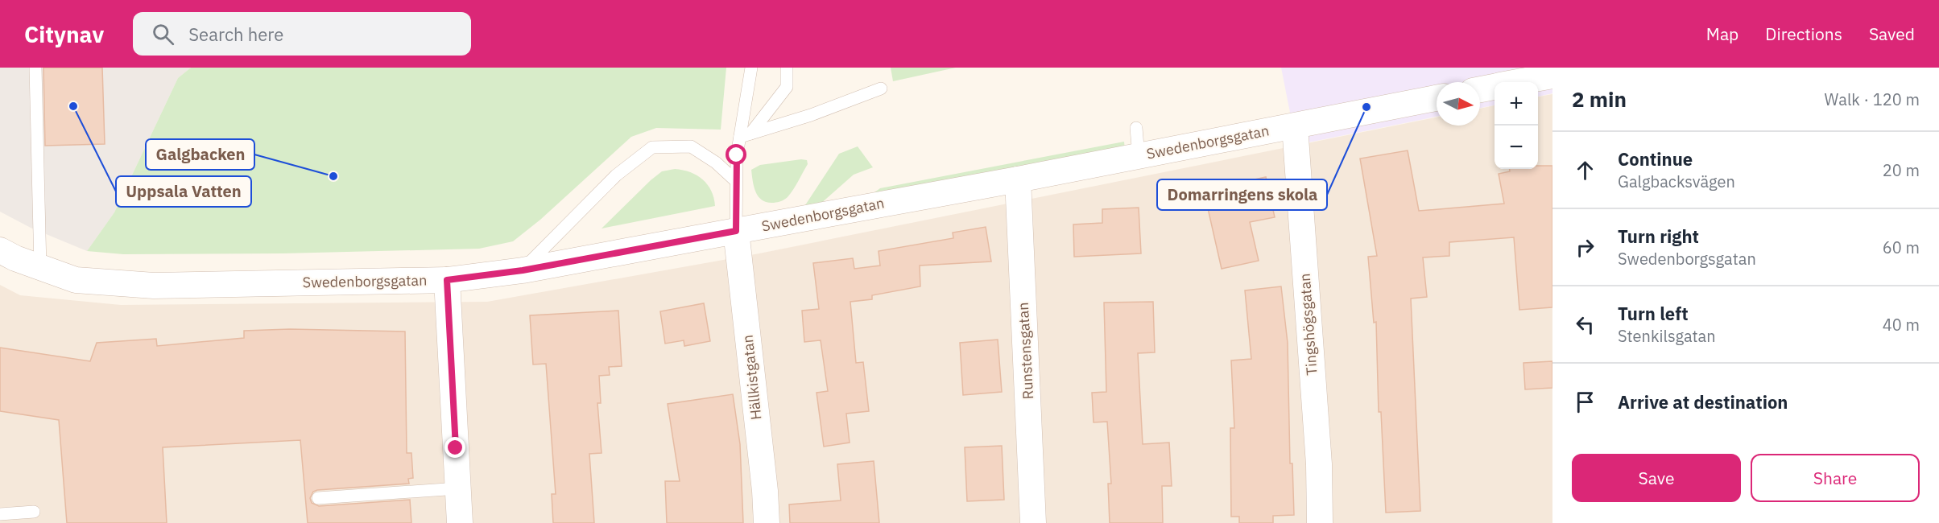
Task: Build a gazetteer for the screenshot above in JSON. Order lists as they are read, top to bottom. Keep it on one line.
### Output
{"streets":{"street":["Swedenborgsgatan","Tingshögsgatan","Runstensgatan","Hällkistgatan"]},"crossings":[["Swedenborgsgatan","Tingshögsgatan"],["Swedenborgsgatan","Runstensgatan"],["Swedenborgsgatan","Hällkistgatan"]],"places":["Uppsala Vatten","Domarringens skola","Galgbacken"],"north":"right","page":{"header":"Citynav","search":"Search here","nav":["Map","Directions","Saved"],"heading":["2 min","Walk · 120 m"],"map_buttons":["+","−"],"list":[["Continue","Galgbacksvägen","20 m"],["Turn right","Swedenborgsgatan","60 m"],["Turn left","Stenkilsgatan","40 m"],"Arrive at destination"],"buttons":["Save","Share"]}}
